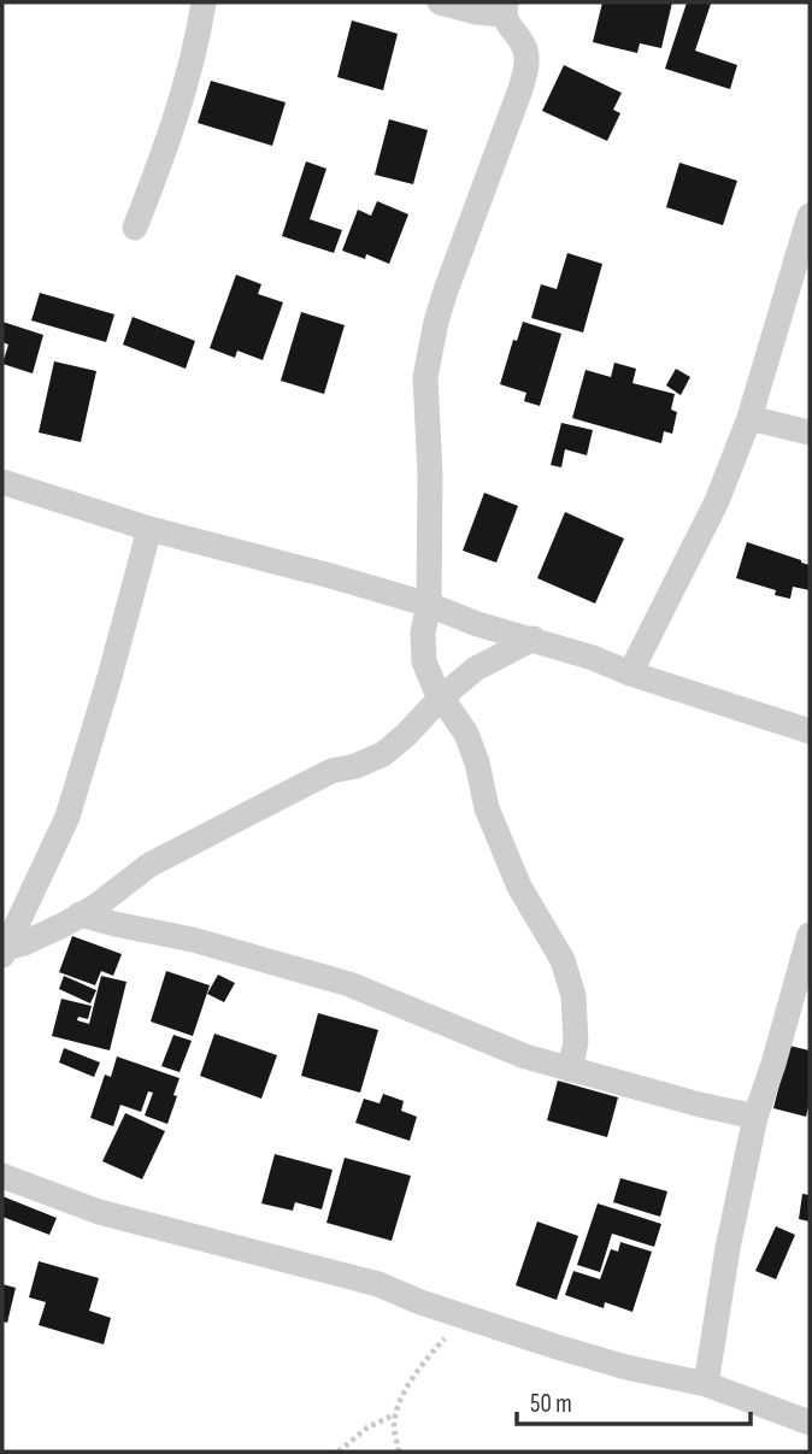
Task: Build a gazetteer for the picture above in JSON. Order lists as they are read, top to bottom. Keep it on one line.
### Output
{"scale_bar":"50 m"}
